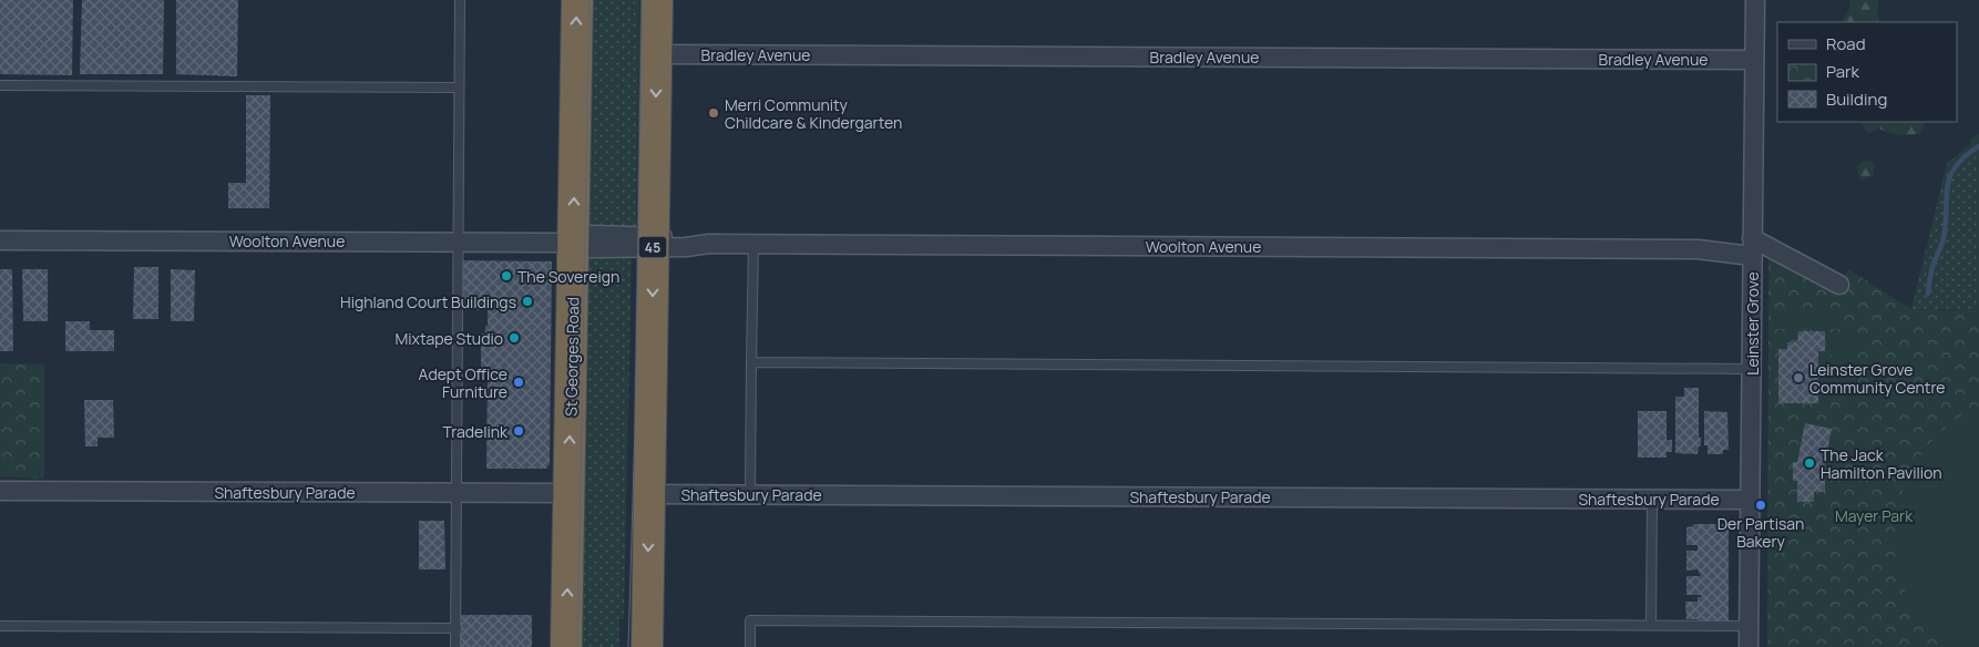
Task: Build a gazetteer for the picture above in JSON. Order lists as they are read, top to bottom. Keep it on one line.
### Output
{"streets":{"highway":["45","St Georges Road"],"street":["Bradley Avenue","Woolton Avenue","Leinster Grove","Shaftesbury Parade"]},"crossings":[["Bradley Avenue","45"],["Bradley Avenue","Leinster Grove"],["Woolton Avenue","45"],["Woolton Avenue","Leinster Grove"],["Woolton Avenue","St Georges Road"],["45","Shaftesbury Parade"],["Leinster Grove","Shaftesbury Parade"],["St Georges Road","Shaftesbury Parade"]],"parks":["Mayer Park"],"places":["Merri Community Childcare & Kindergarten","The Sovereign","Highland Court Buildings","Mixtape Studio","Leinster Grove Community Centre","Adept Office Furniture","Tradelink","The Jack Hamilton Pavilion","Der Partisan Bakery"],"legend":["Road","Park","Building"]}
